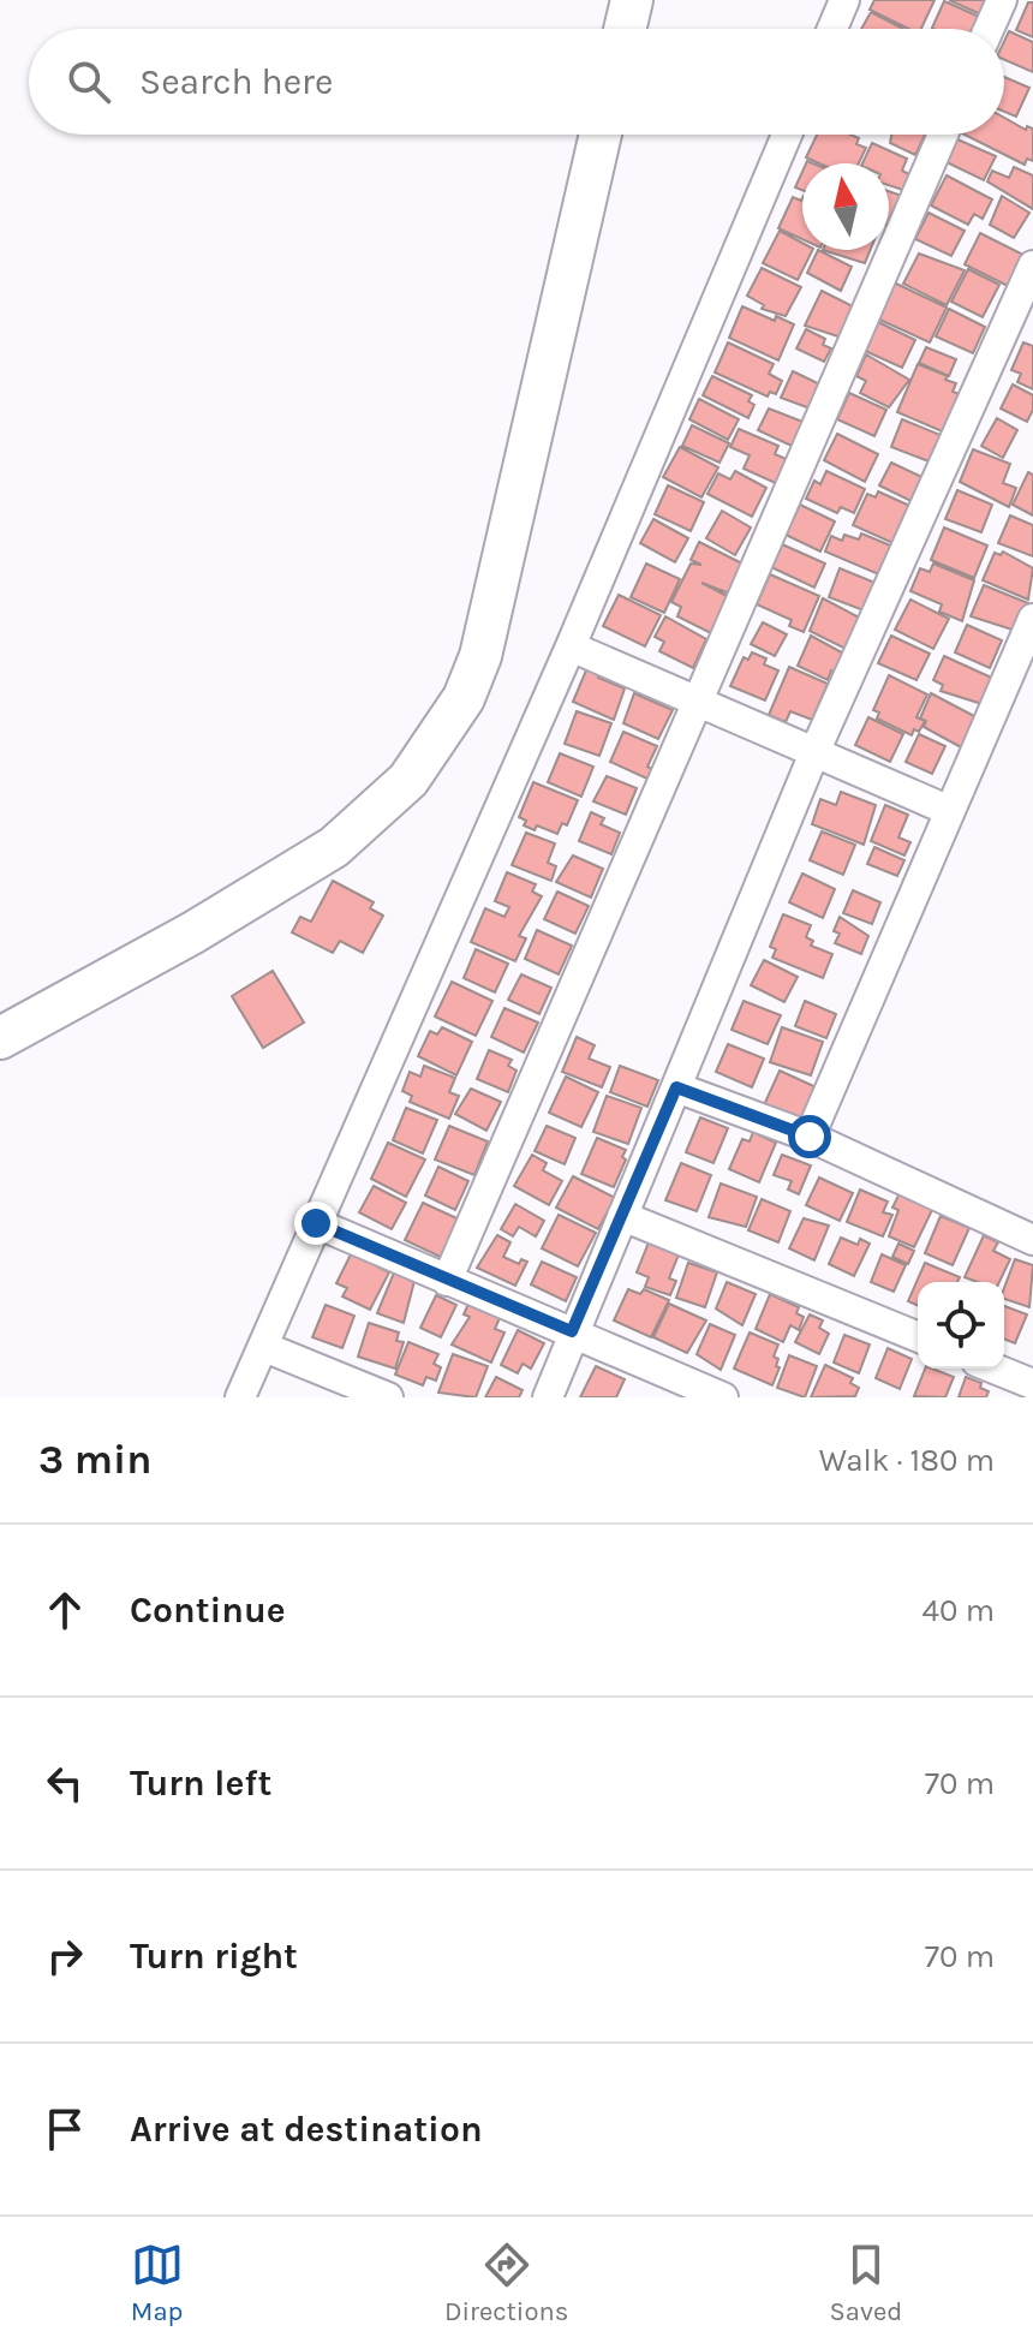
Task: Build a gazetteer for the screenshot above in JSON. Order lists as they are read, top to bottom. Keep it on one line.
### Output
{"north":"top","page":{"search":"Search here","heading":["3 min","Walk · 180 m"],"list":[["Continue","40 m"],["Turn left","70 m"],["Turn right","70 m"],"Arrive at destination"],"nav":["Map","Directions","Saved"]}}
